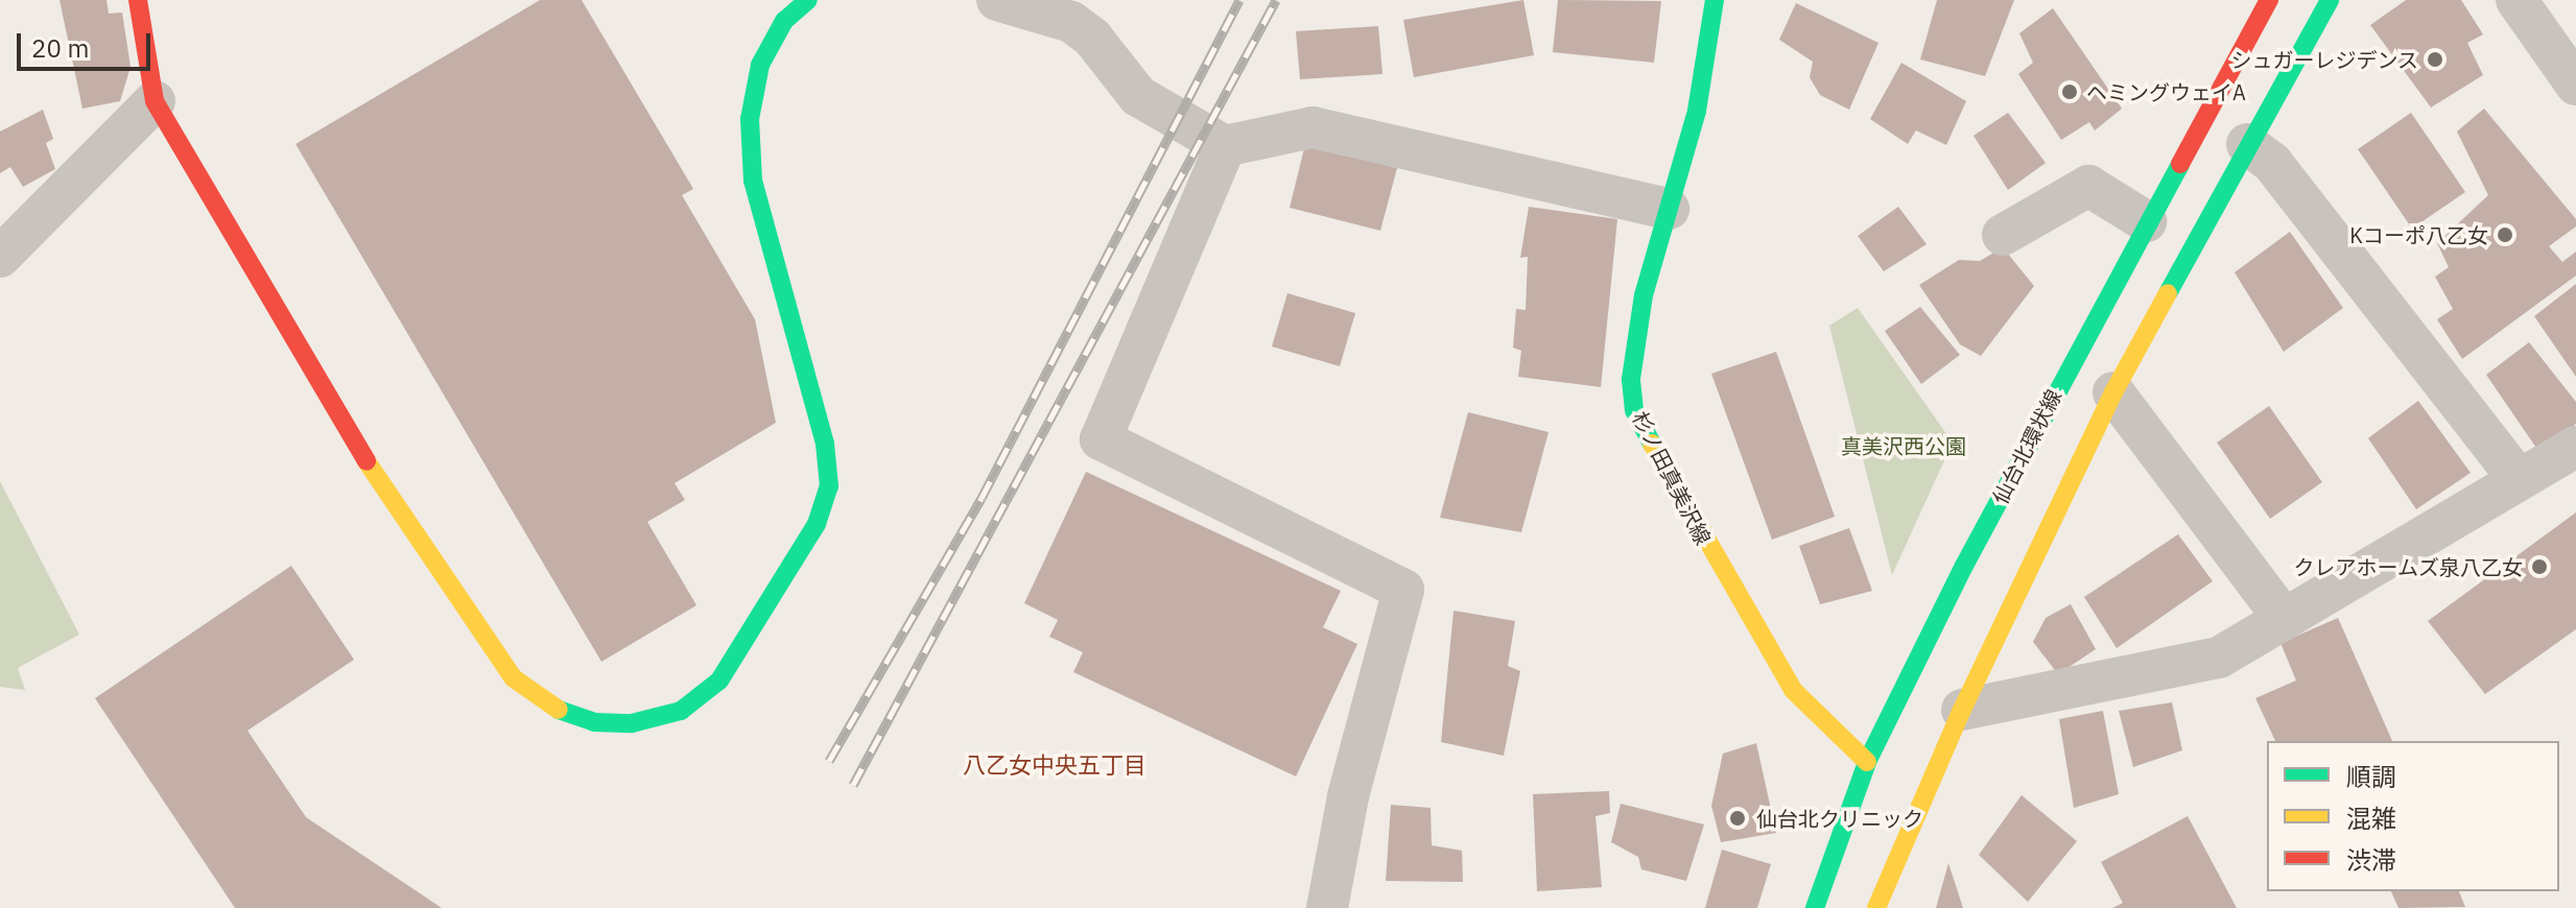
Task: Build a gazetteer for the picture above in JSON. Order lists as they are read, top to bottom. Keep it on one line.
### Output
{"streets":{"street":["仙台北環状線","杉ノ田真美沢線"]},"crossings":[["仙台北環状線","杉ノ田真美沢線"]],"districts":["八乙女中央五丁目"],"parks":["真美沢西公園"],"places":["シュガーレジデンス","ヘミングウェイA","Kコーポ八乙女","クレアホームズ泉八乙女","仙台北クリニック"],"legend":["順調","混雑","渋滞"],"scale_bar":"20 m"}
